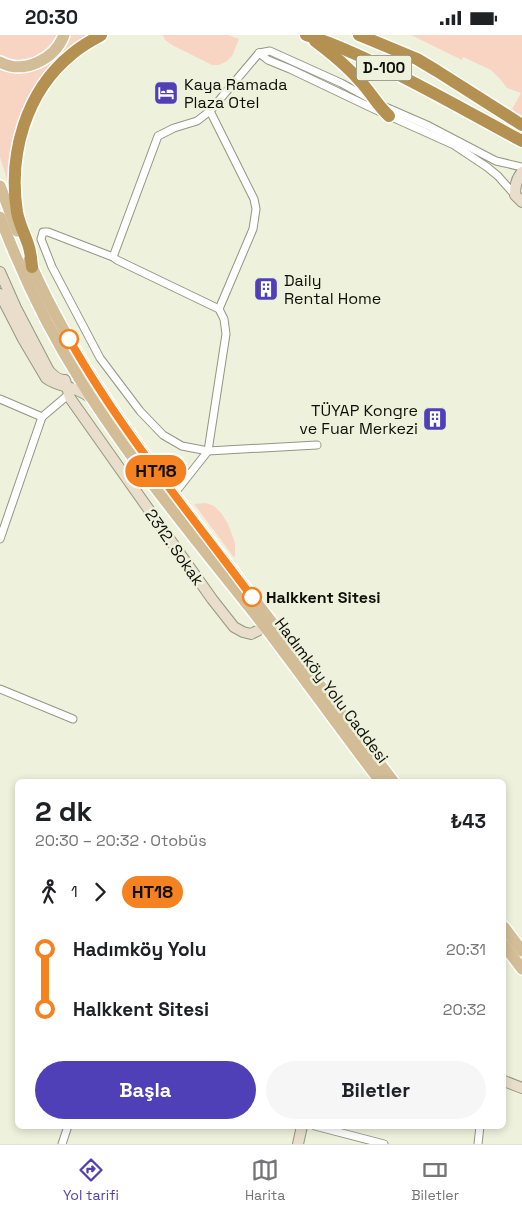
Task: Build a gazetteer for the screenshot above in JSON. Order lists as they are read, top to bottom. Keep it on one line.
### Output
{"streets":{"highway":["D-100"],"main road":["Hadımköy Yolu Caddesi"],"street":["2312. Sokak"]},"crossings":[["2312. Sokak","Hadımköy Yolu Caddesi"]],"places":{"hotel":["Kaya Ramada Plaza Otel"],"building":["Daily Rental Home","TÜYAP Kongre ve Fuar Merkezi"],"other":["Halkkent Sitesi"]},"lines":["bus line HT18"],"page":{"status":"20:30","on_map":"HT18","heading":["2 dk","20:30 – 20:32 · Otobüs","₺43"],"legs":["1","HT18"],"list":[{"name":"Hadımköy Yolu","value":"20:31"},{"name":"Halkkent Sitesi","value":"20:32"}],"buttons":["Başla","Biletler"],"tabs":["Yol tarifi","Harita","Biletler"]}}
